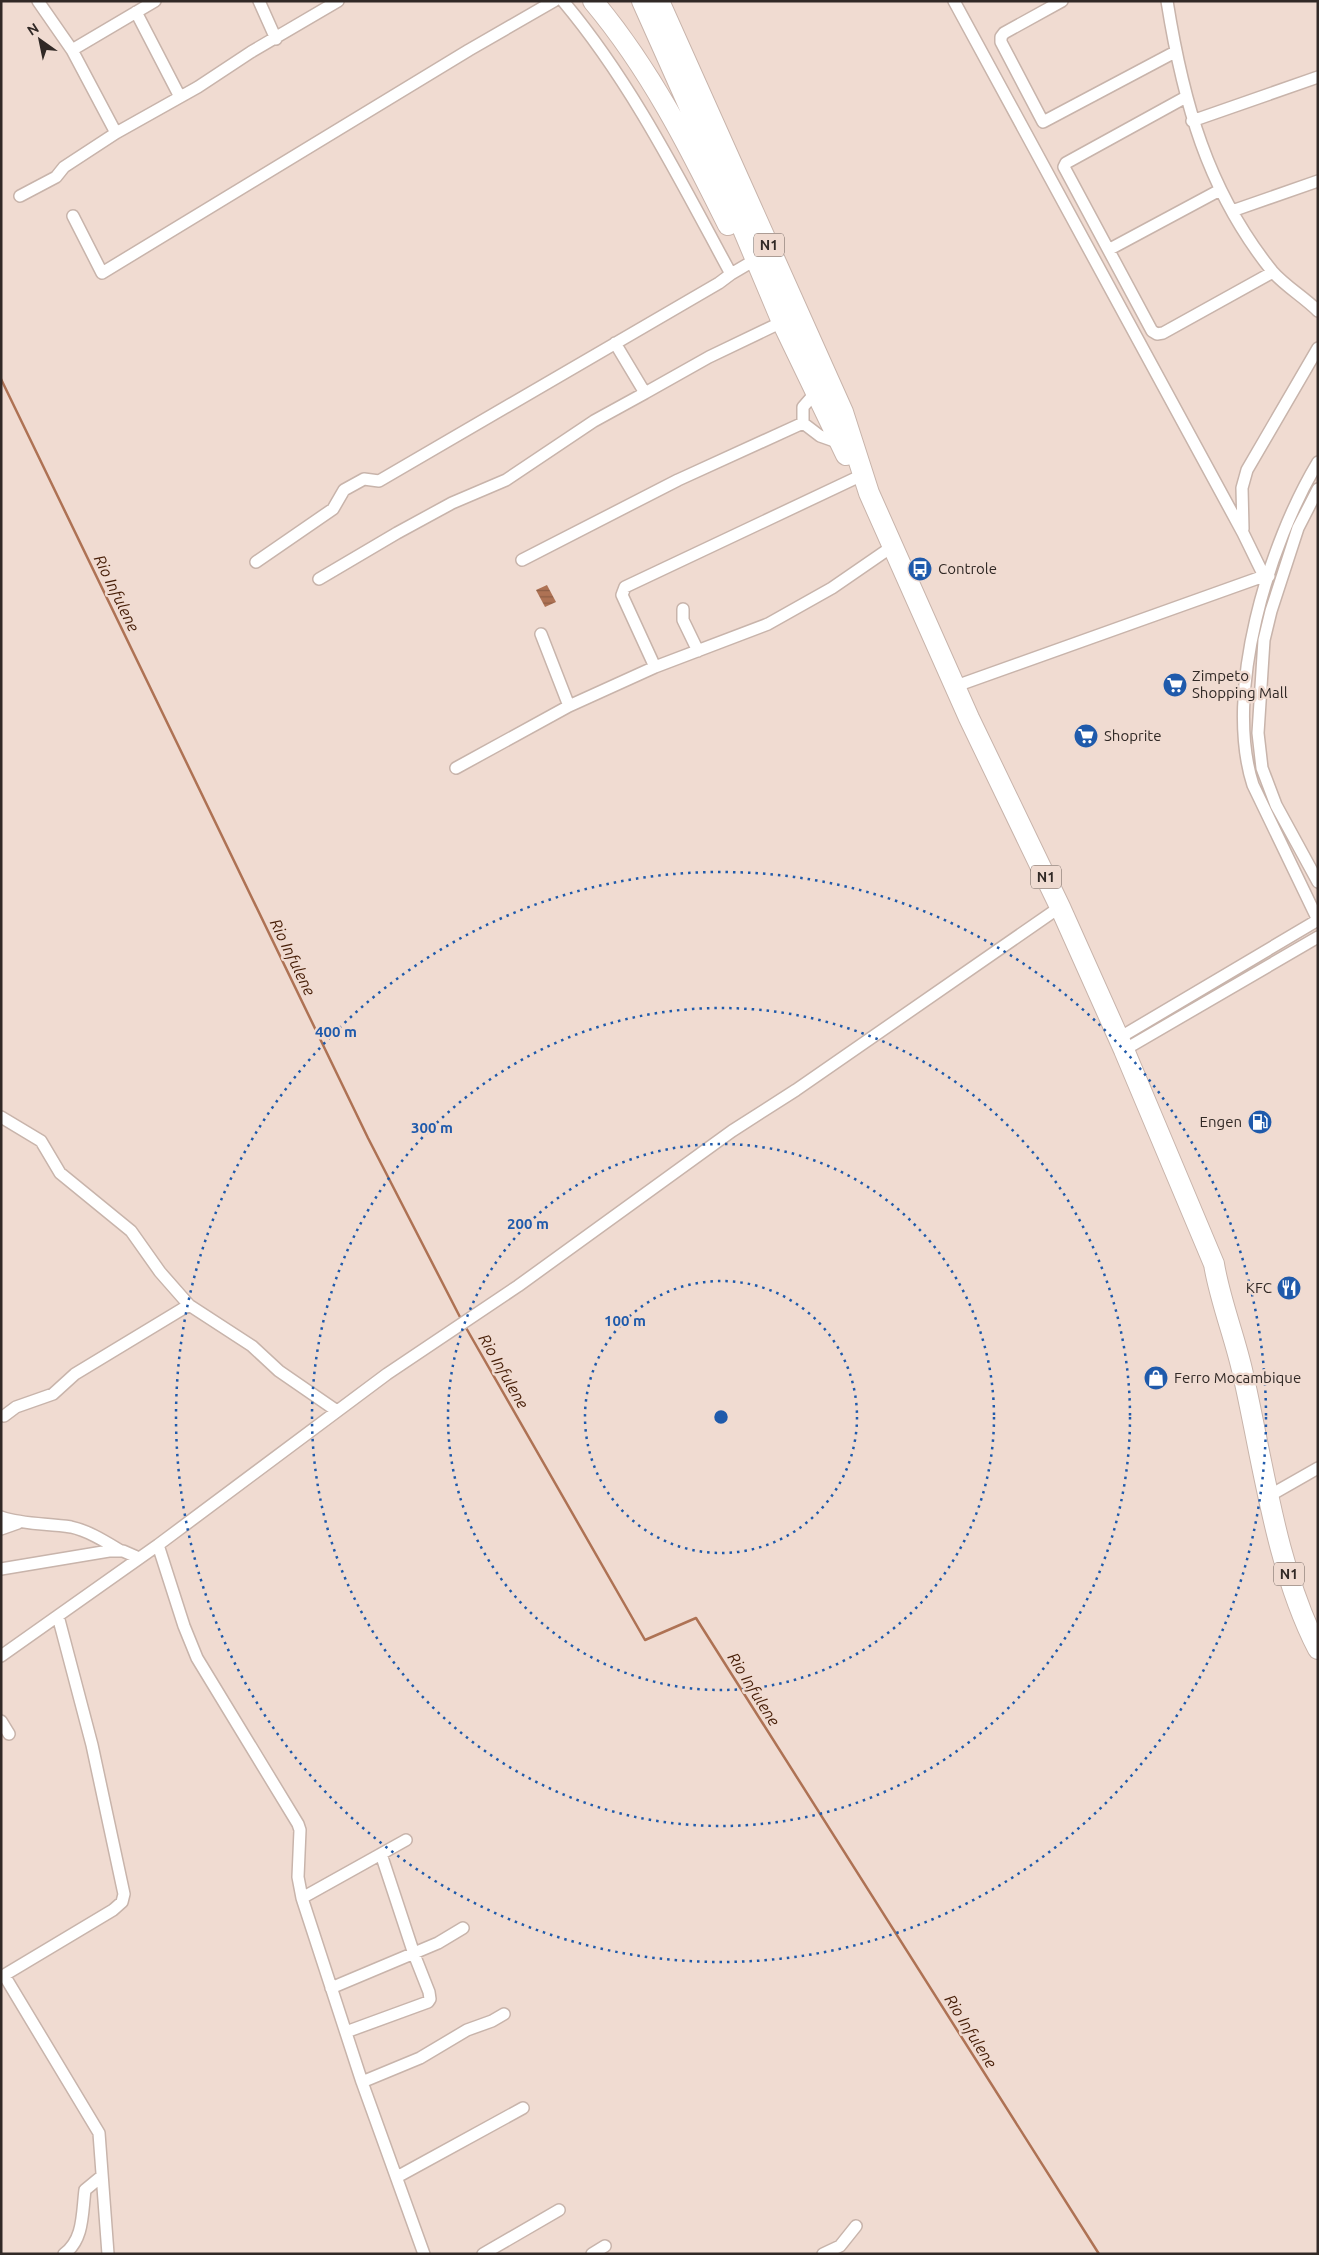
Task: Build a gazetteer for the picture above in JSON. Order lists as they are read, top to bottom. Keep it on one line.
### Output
{"streets":{"highway":["N1"]},"water":["Rio Infulene"],"places":{"bus stop":["Controle"],"supermarket":["Zimpeto Shopping Mall","Shoprite"],"fuel station":["Engen"],"restaurant":["KFC"],"shop":["Ferro Mocambique"]},"north":"top left","rings":["400 m","300 m","200 m","100 m"]}
